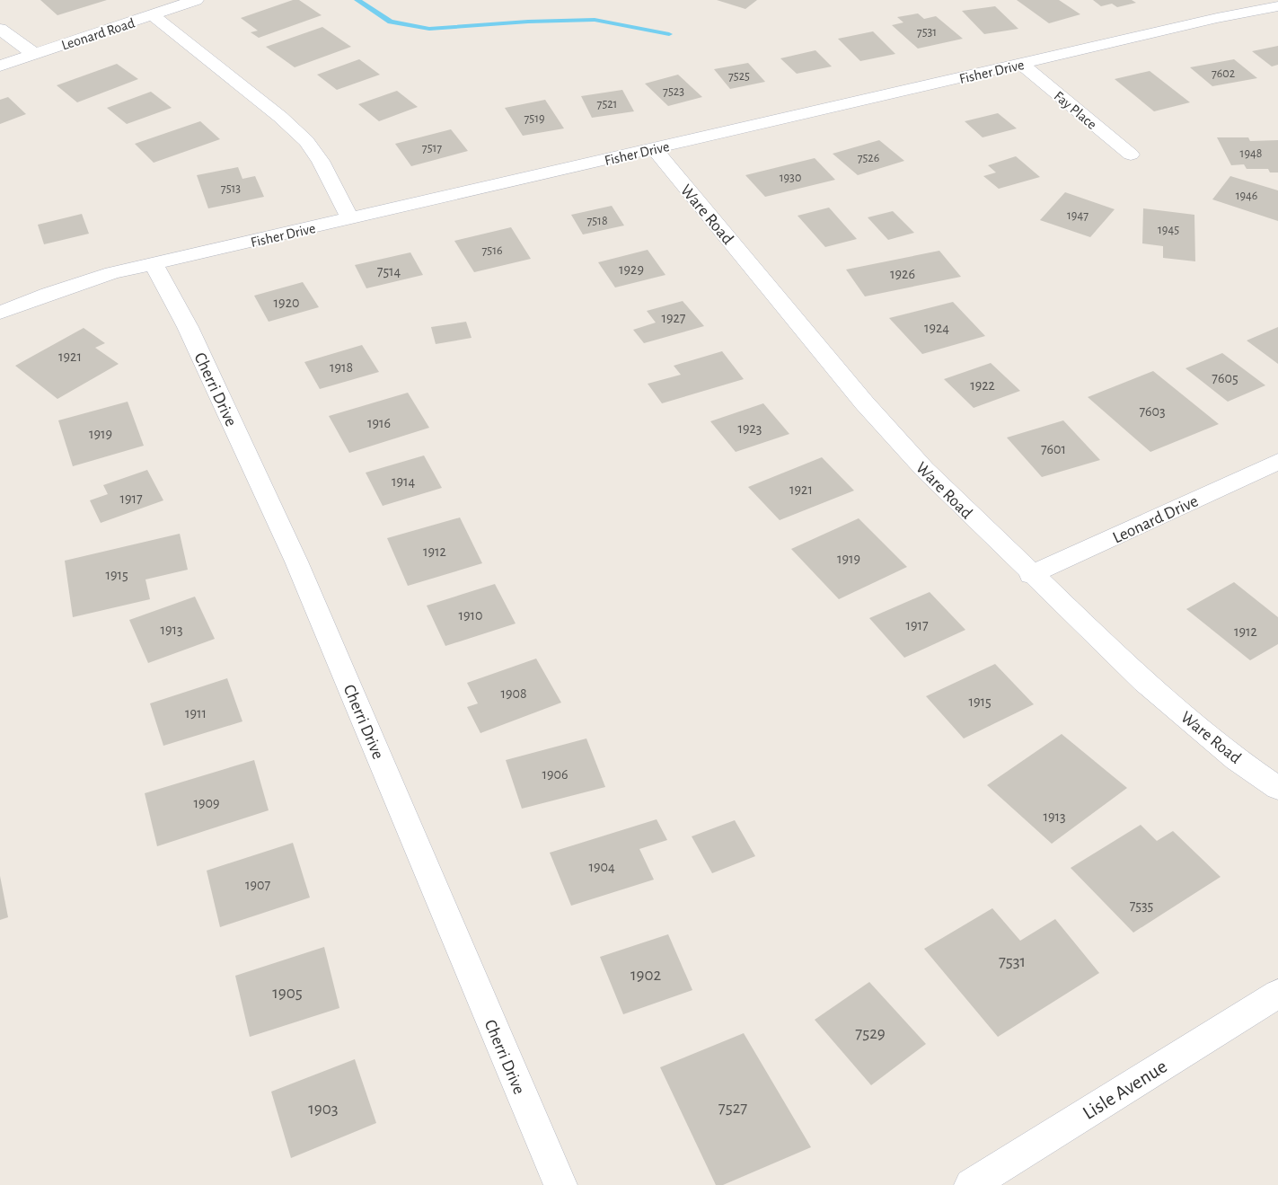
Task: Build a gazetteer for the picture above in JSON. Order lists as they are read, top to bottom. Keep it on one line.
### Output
{"streets":{"street":["Leonard Road","Fisher Drive","Fay Place","Ware Road","Cherri Drive","Leonard Drive","Lisle Avenue"]},"crossings":[["Fisher Drive","Fay Place"],["Fisher Drive","Ware Road"],["Fisher Drive","Cherri Drive"],["Ware Road","Leonard Drive"]],"house_numbers":["7531","7602","7525","7523","7521","7519","7517","1948","7526","1930","7513","1946","1947","7518","1945","7516","1929","7514","1926","1920","1927","1924","1921","1918","7605","1922","7603","1916","1923","1919","7601","1914","1921","1917","1912","1919","1915","1910","1917","1913","1912","1908","1915","1911","1906","1909","1913","1904","1907","7535","7531","1902","1905","7529","7527","1903"]}
